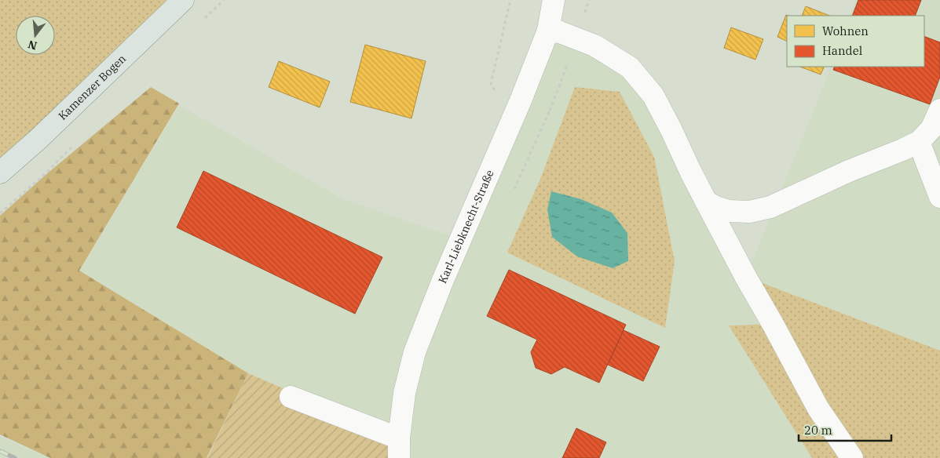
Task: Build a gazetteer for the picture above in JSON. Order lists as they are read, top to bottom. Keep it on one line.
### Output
{"streets":{"main road":["Kamenzer Bogen"],"street":["Karl-Liebknecht-Straße"]},"legend":["Wohnen","Handel"],"scale_bar":"20 m","north":"bottom"}
